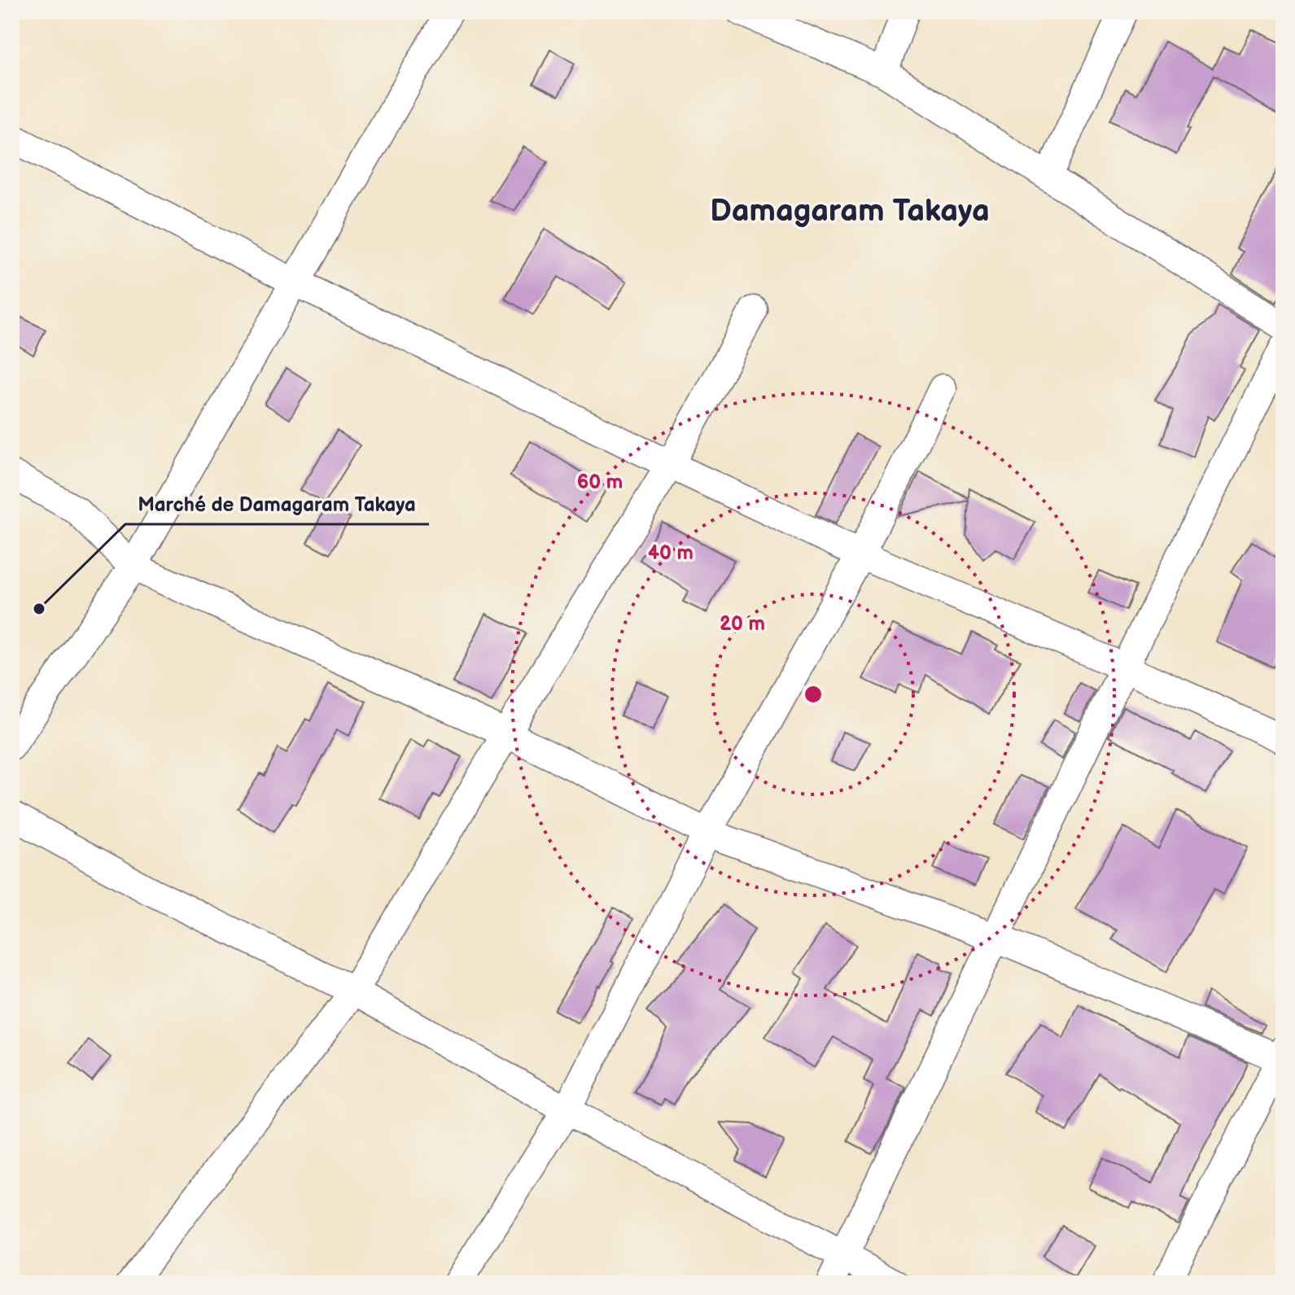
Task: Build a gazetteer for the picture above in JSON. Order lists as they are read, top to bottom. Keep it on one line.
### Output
{"districts":["Damagaram Takaya"],"places":["Marché de Damagaram Takaya"],"rings":["60 m","40 m","20 m"]}
